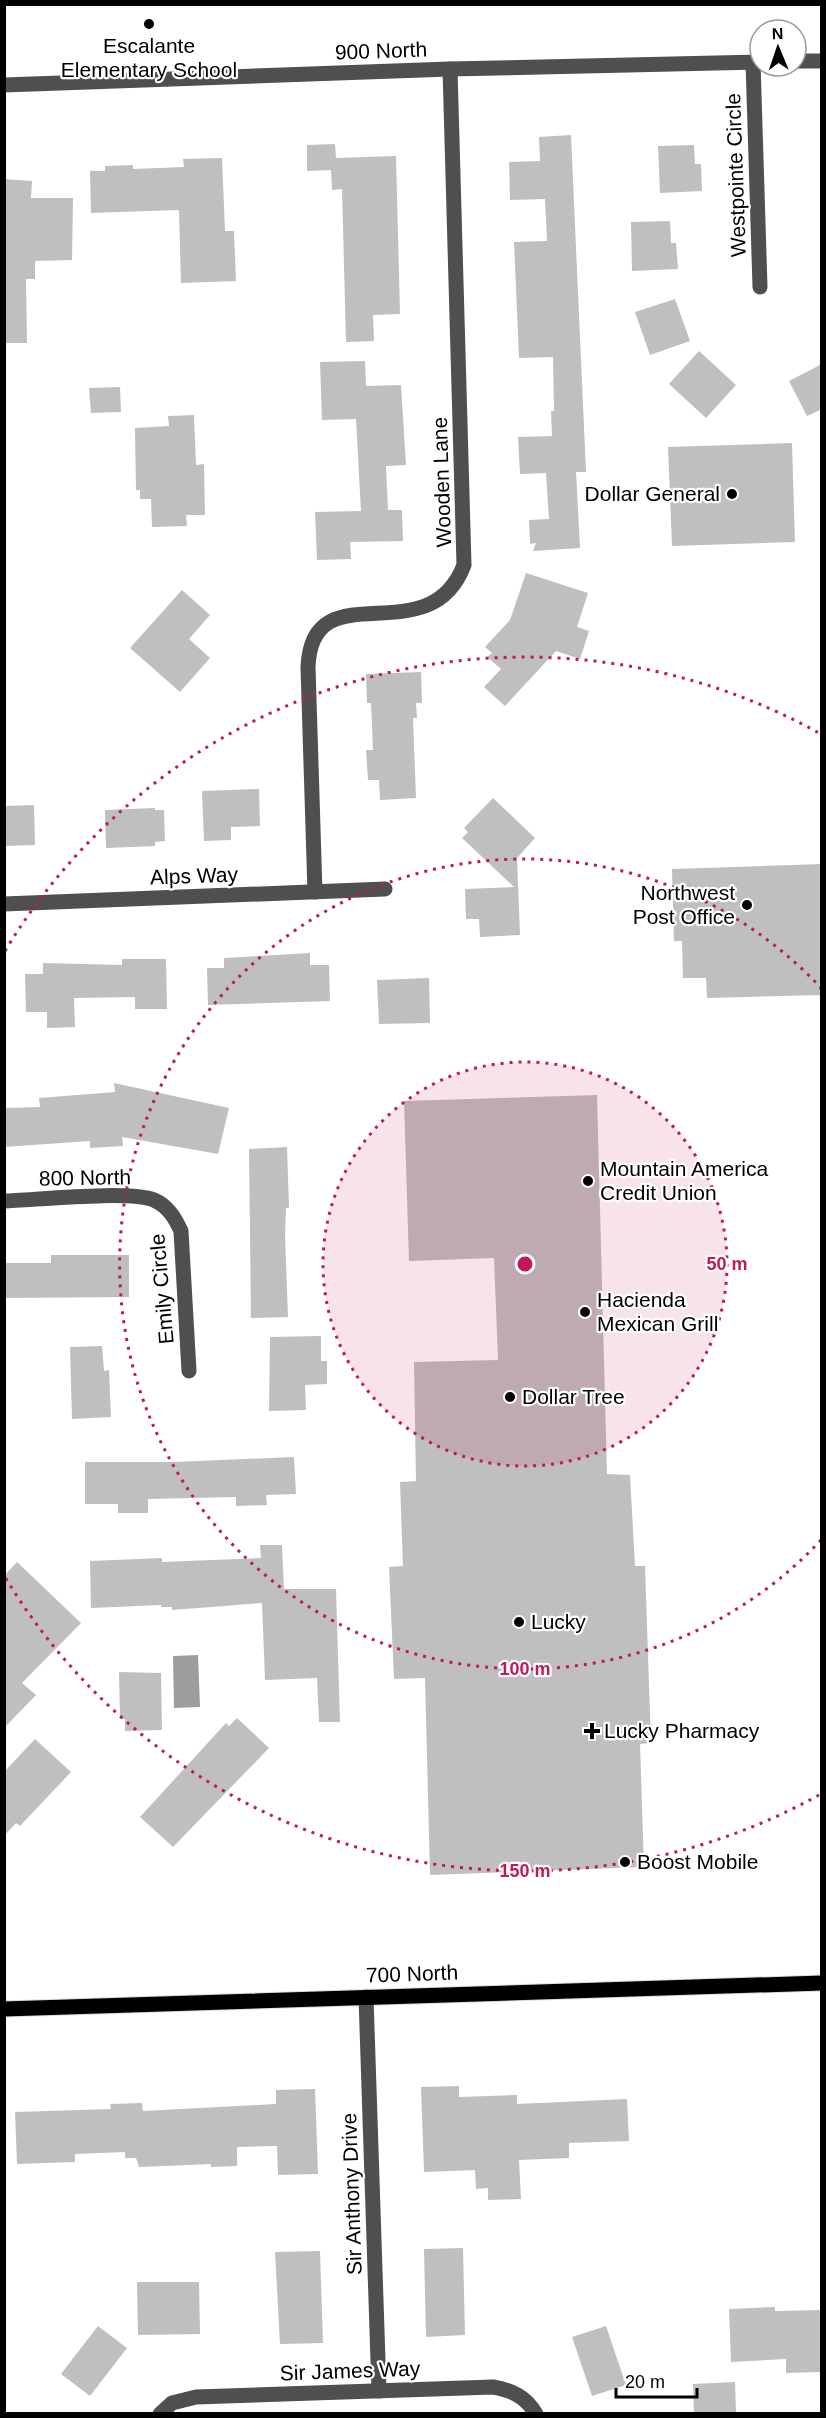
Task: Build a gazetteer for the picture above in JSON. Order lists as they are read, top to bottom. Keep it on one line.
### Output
{"streets":{"main road":["700 North"],"street":["900 North","Westpointe Circle","Wooden Lane","Alps Way","800 North","Emily Circle","Sir Anthony Drive","Sir James Way"]},"crossings":[["900 North","Wooden Lane"],["Wooden Lane","Alps Way"],["800 North","Emily Circle"],["700 North","Sir Anthony Drive"],["Sir Anthony Drive","Sir James Way"]],"places":{"other":["Escalante Elementary School","Dollar General","Northwest Post Office","Mountain America Credit Union","Hacienda Mexican Grill","Dollar Tree","Lucky","Boost Mobile"],"health":["Lucky Pharmacy"]},"scale_bar":"20 m","north":"top","rings":["50 m","100 m","150 m"]}
